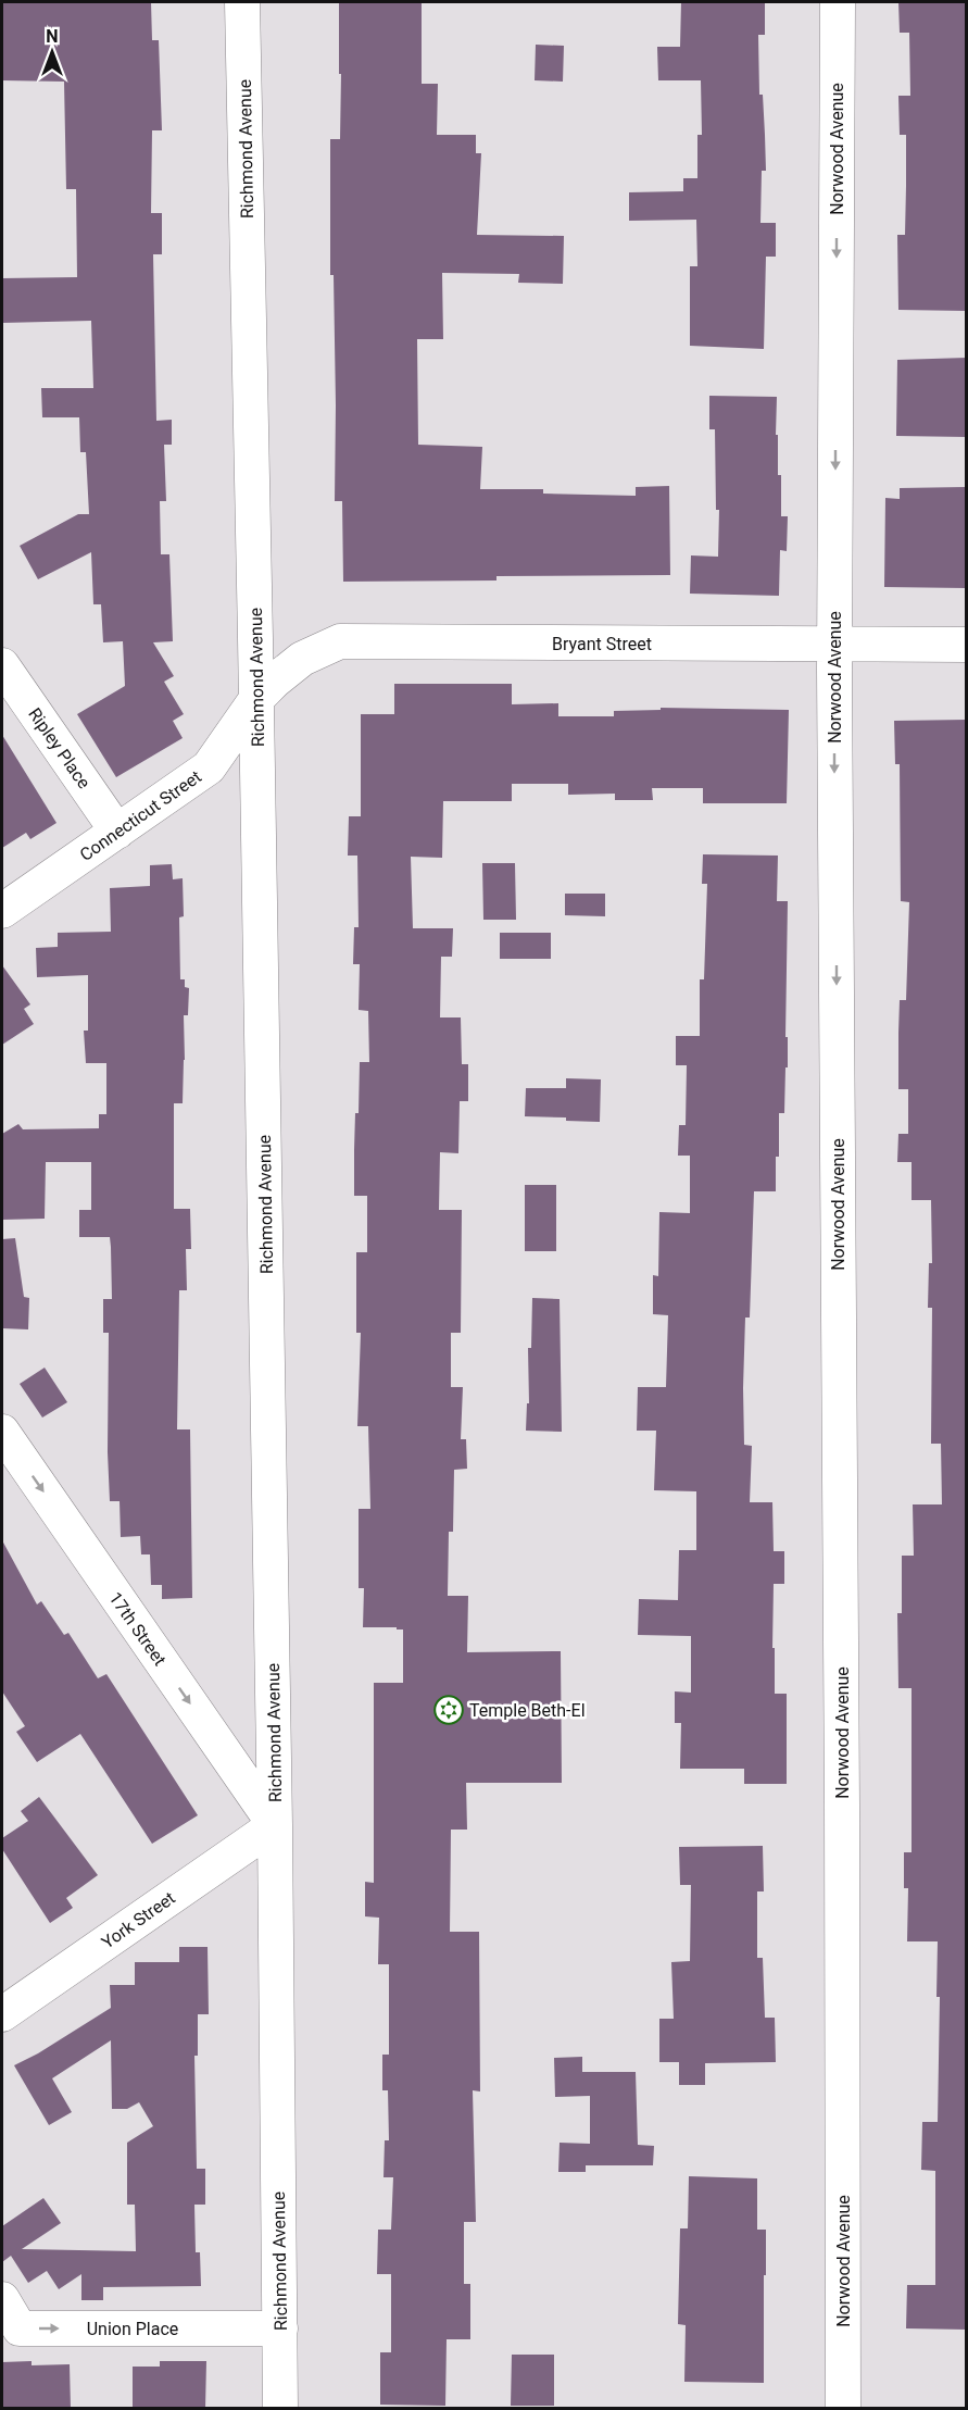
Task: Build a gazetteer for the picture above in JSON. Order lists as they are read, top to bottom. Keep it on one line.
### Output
{"streets":{"street":["Richmond Avenue","Norwood Avenue","Bryant Street","Ripley Place","Connecticut Street","17th Street","York Street","Union Place"]},"crossings":[["Richmond Avenue","Bryant Street"],["Richmond Avenue","Connecticut Street"],["Richmond Avenue","17th Street"],["Richmond Avenue","York Street"],["Richmond Avenue","Union Place"],["Norwood Avenue","Bryant Street"],["Bryant Street","Connecticut Street"],["Ripley Place","Connecticut Street"],["17th Street","York Street"]],"one_way":["Norwood Avenue","17th Street","Union Place"],"places":{"synagogue":["Temple Beth-El"]},"north":"top"}
